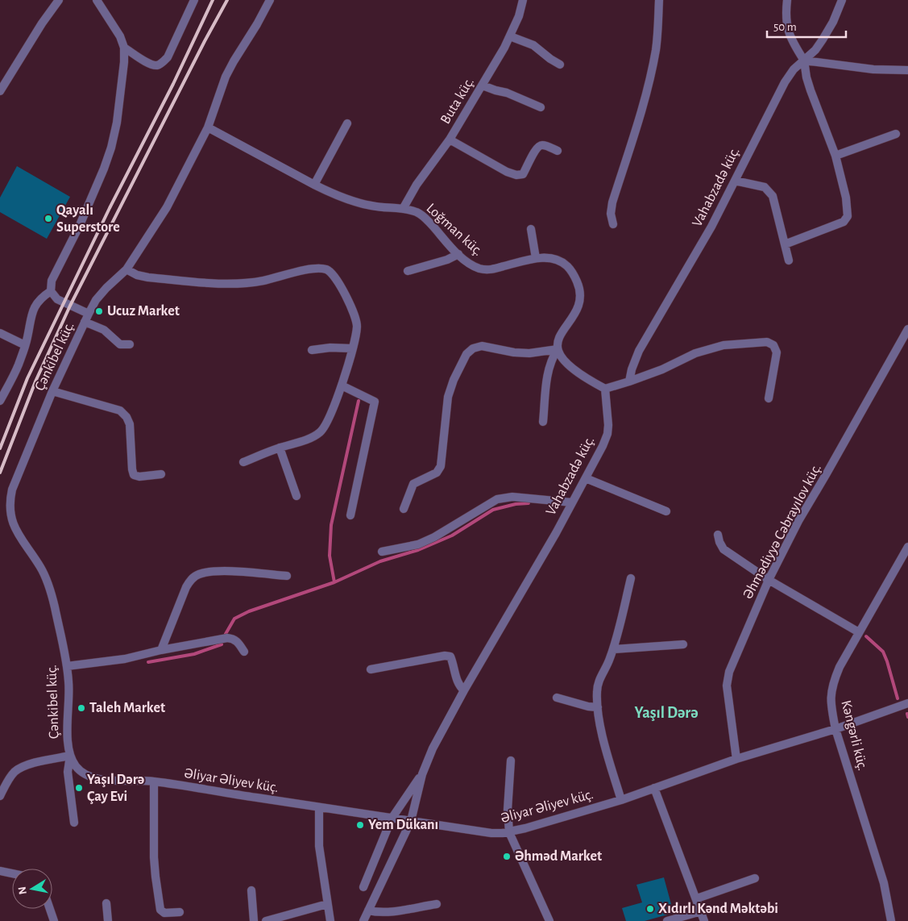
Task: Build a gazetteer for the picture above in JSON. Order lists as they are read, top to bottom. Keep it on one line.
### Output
{"streets":{"street":["Buta küç.","Vahabzadə küç.","Loğman küç.","Çənkibel küç.","Əhmədiyyə Cəbrayılov küç.","Kəngərli küç.","Əliyar Əliyev küç."]},"crossings":[["Buta küç.","Loğman küç."],["Vahabzadə küç.","Əliyar Əliyev küç."],["Loğman küç.","Çənkibel küç."],["Çənkibel küç.","Əliyar Əliyev küç."],["Əhmədiyyə Cəbrayılov küç.","Əliyar Əliyev küç."],["Kəngərli küç.","Əliyar Əliyev küç."]],"districts":["Yaşıl Dərə"],"places":["Qayalı Superstore","Ucuz Market","Taleh Market","Yaşıl Dərə Çay Evi","Yem Dükanı","Əhməd Market","Xıdırlı Kənd Məktəbi"],"scale_bar":"50 m","north":"left"}
